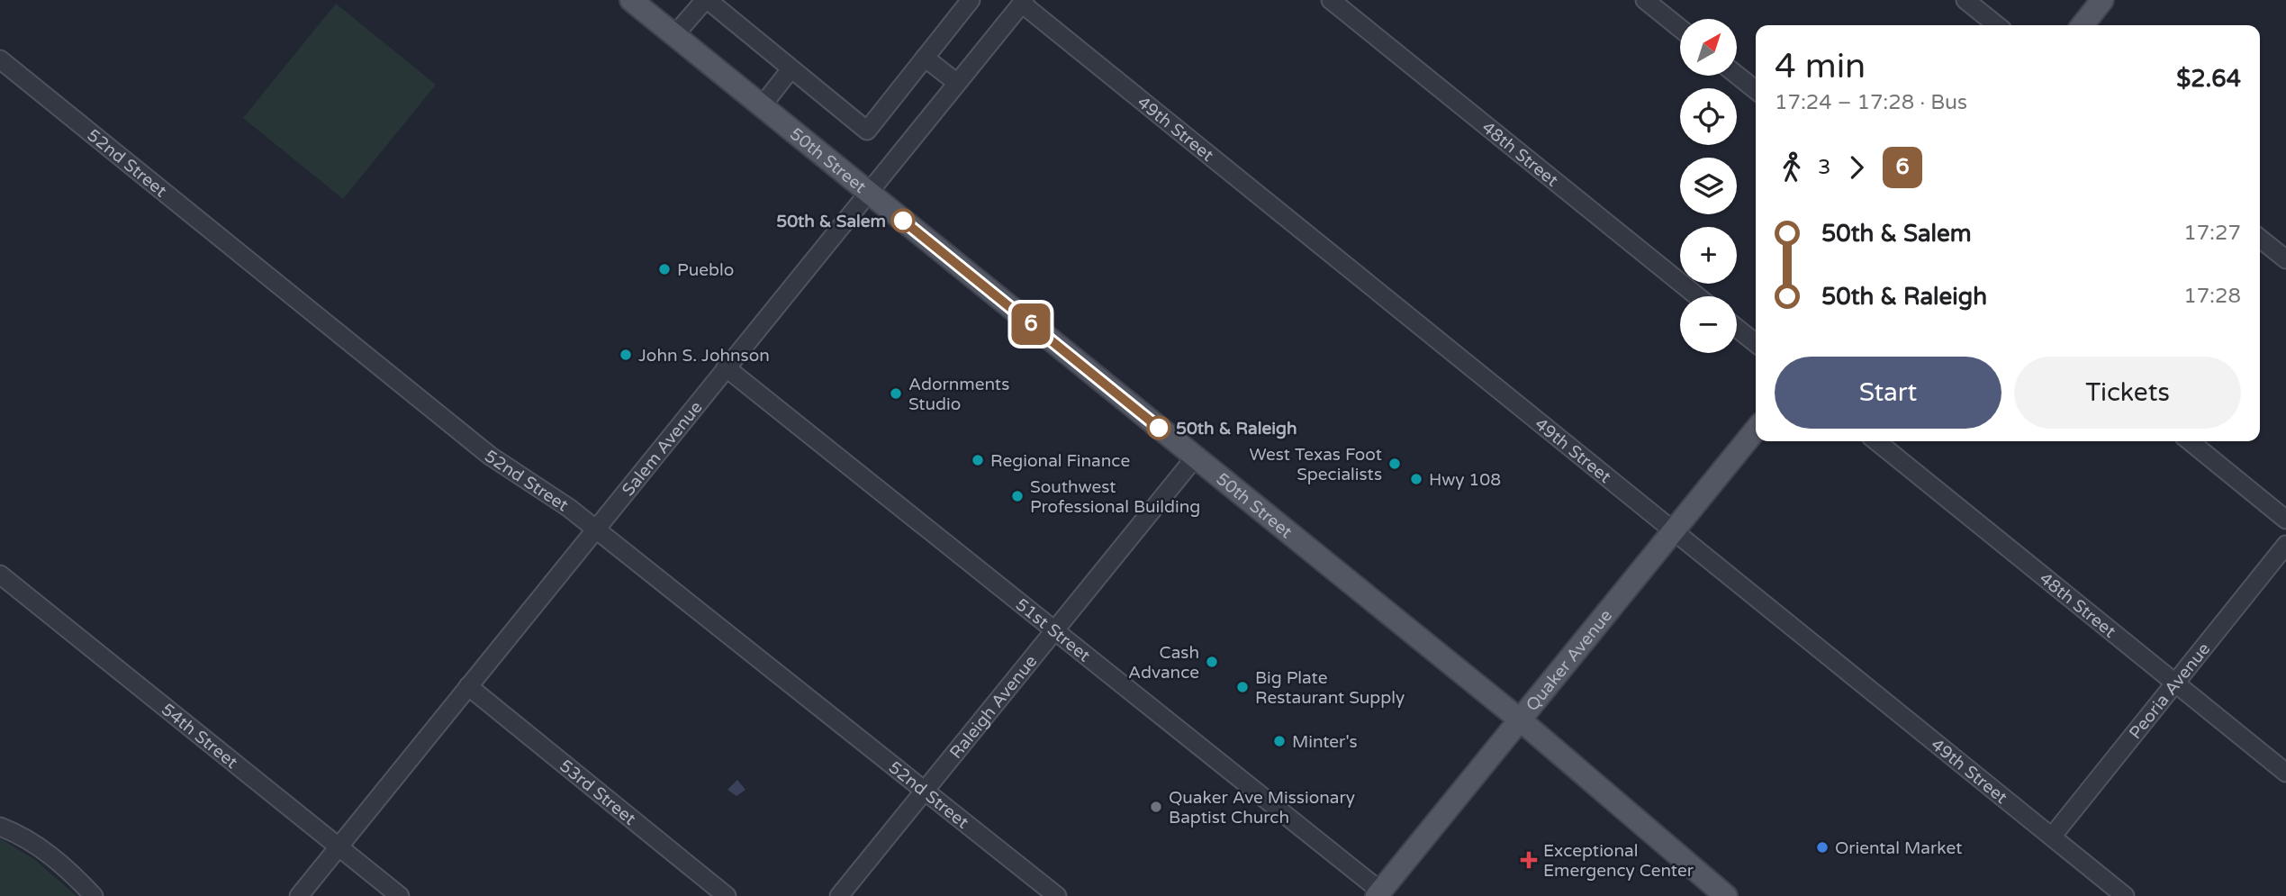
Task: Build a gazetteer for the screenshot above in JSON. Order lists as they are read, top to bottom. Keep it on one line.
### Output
{"streets":{"main road":["50th Street","Quaker Avenue"],"street":["49th Street","48th Street","52nd Street","Salem Avenue","51st Street","Peoria Avenue","Raleigh Avenue","54th Street","53rd Street"]},"crossings":[["49th Street","Salem Avenue"],["49th Street","Quaker Avenue"],["49th Street","Peoria Avenue"],["48th Street","Peoria Avenue"],["50th Street","Salem Avenue"],["50th Street","Quaker Avenue"],["50th Street","Raleigh Avenue"],["52nd Street","Salem Avenue"],["52nd Street","Raleigh Avenue"],["Salem Avenue","51st Street"],["Salem Avenue","54th Street"],["Salem Avenue","53rd Street"],["51st Street","Quaker Avenue"],["51st Street","Raleigh Avenue"]],"places":{"other":["50th & Salem","Pueblo","John S. Johnson","Adornments Studio","50th & Raleigh","Regional Finance","West Texas Foot Specialists","Hwy 108","Southwest Professional Building","Cash Advance","Big Plate Restaurant Supply","Minter's","Quaker Ave Missionary Baptist Church","Oriental Market"],"health":["Exceptional Emergency Center"]},"lines":["bus line 6"],"north":"top right","page":{"on_map":"6","map_buttons":["+","−"],"heading":["4 min","17:24 – 17:28 · Bus","$2.64"],"legs":["3","6"],"list":[{"name":"50th & Salem","value":"17:27"},{"name":"50th & Raleigh","value":"17:28"}],"buttons":["Start","Tickets"]}}
